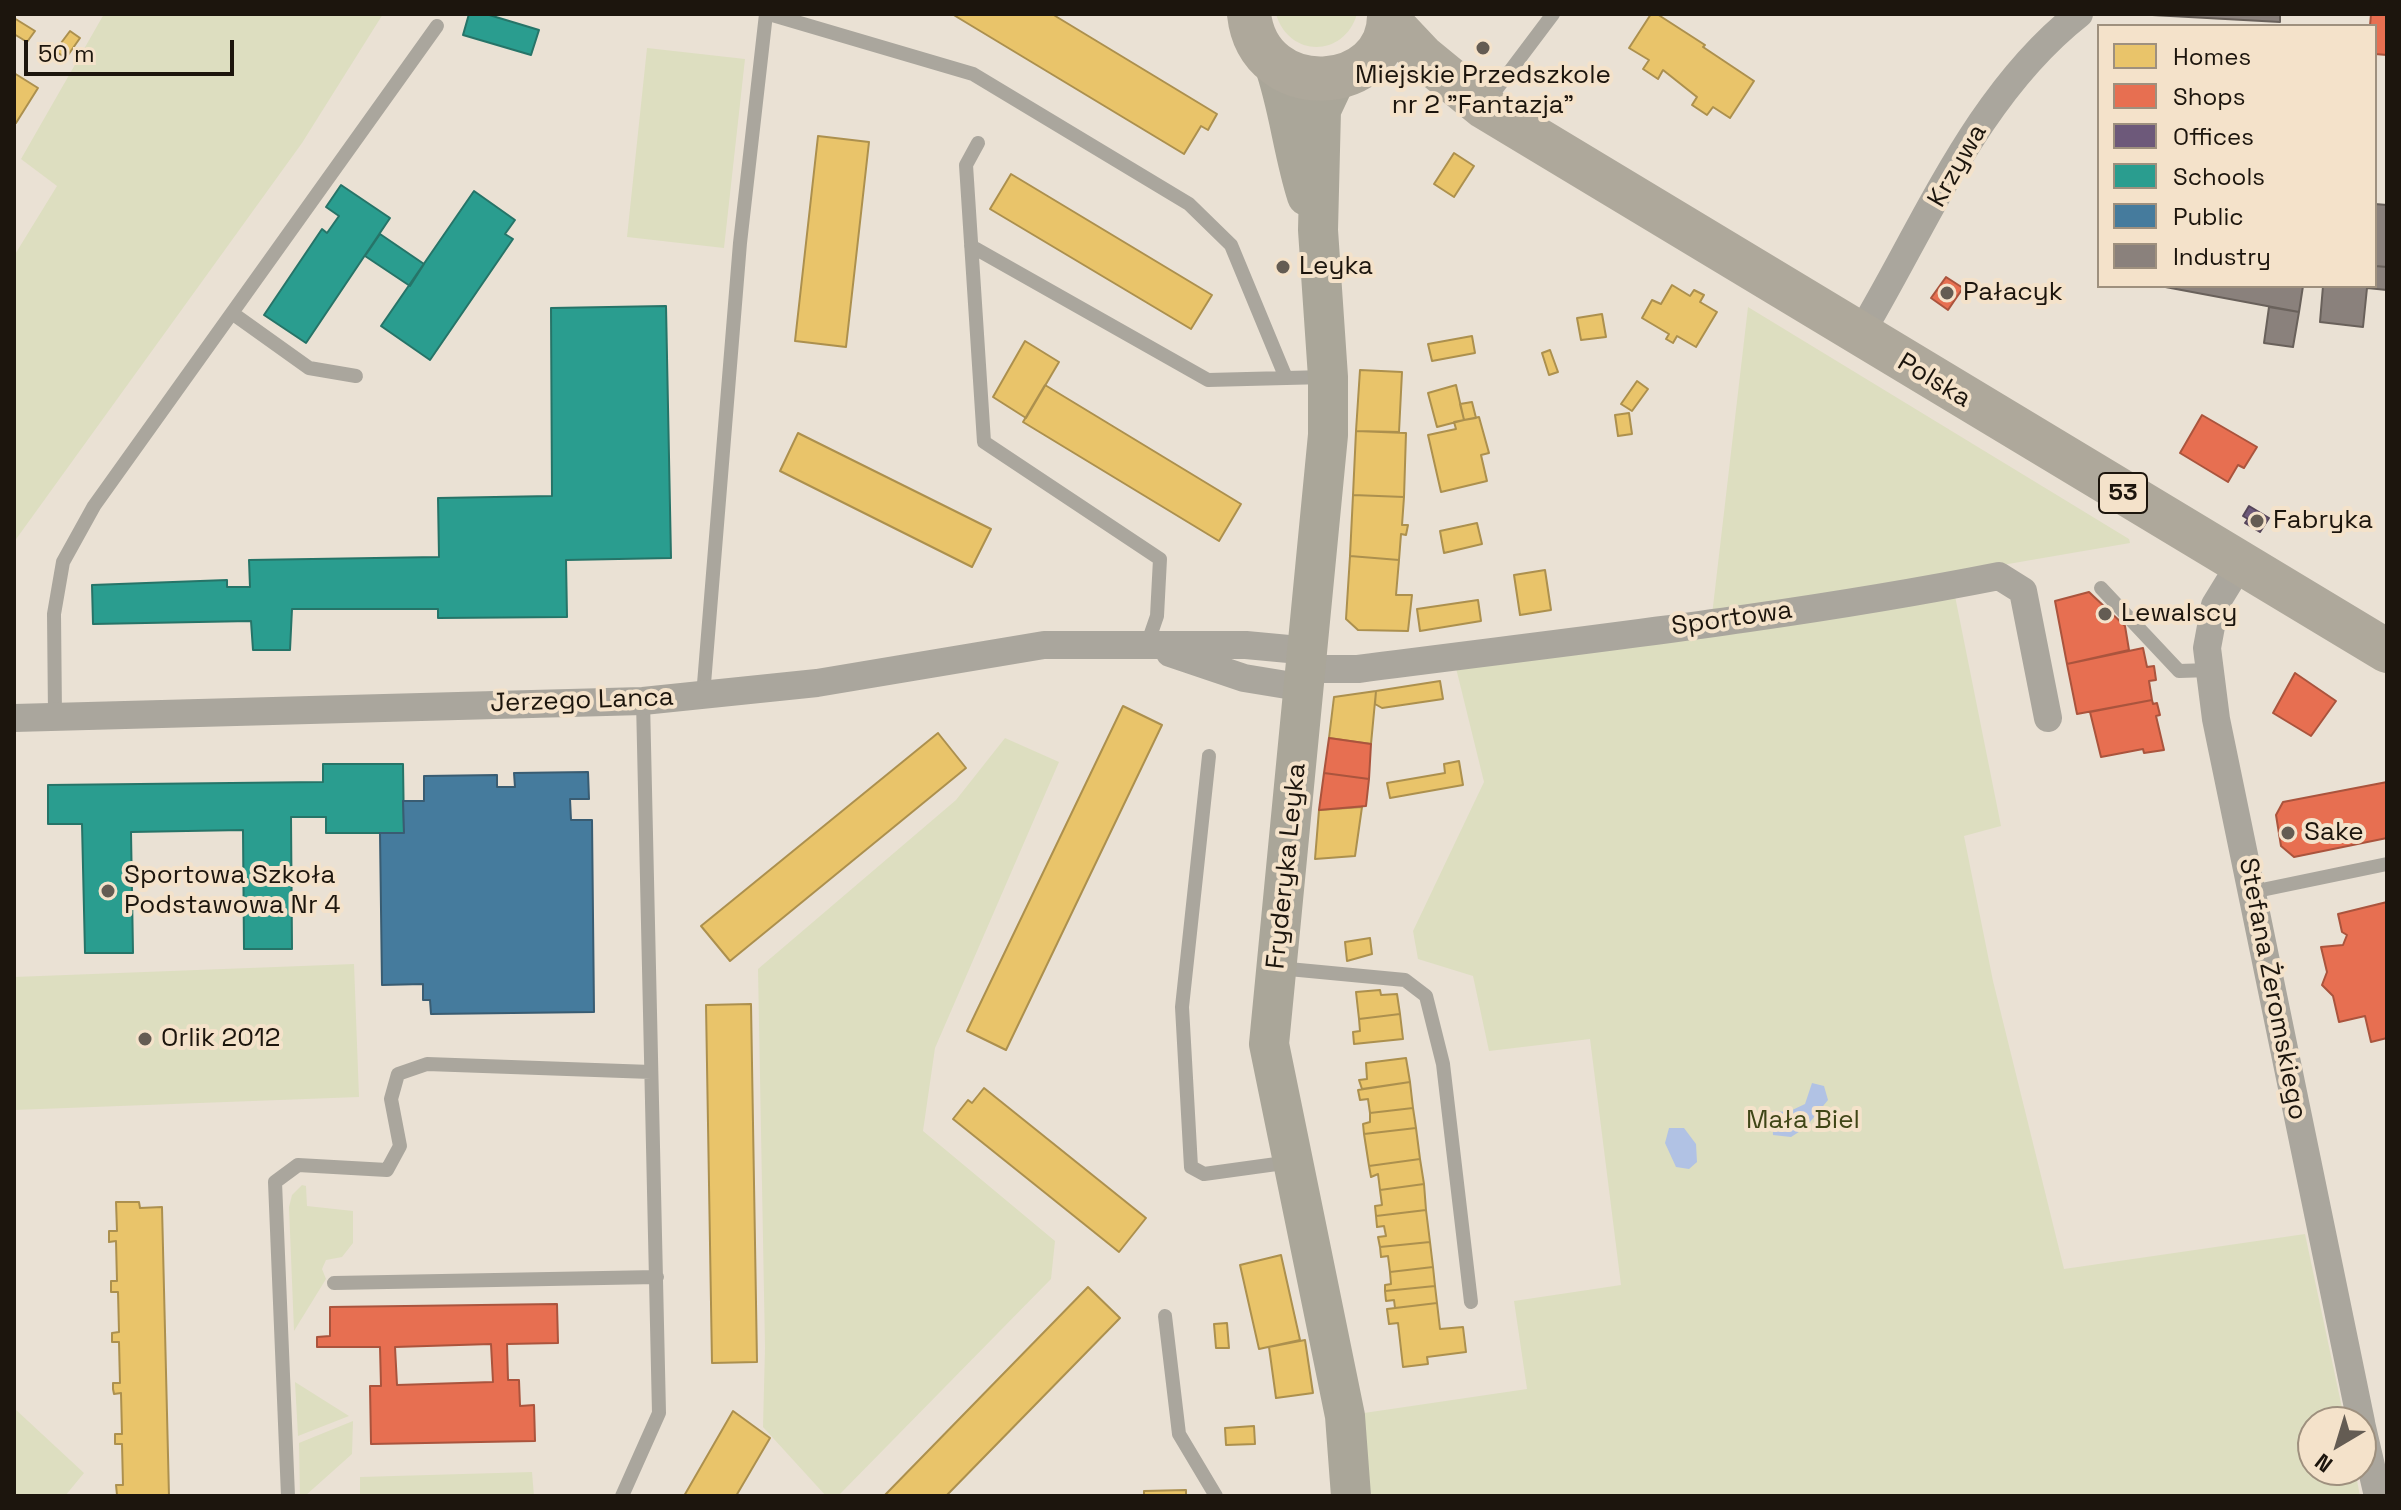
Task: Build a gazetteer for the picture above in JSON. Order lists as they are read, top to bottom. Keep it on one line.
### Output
{"streets":{"main road":["Polska","53"],"street":["Krzywa","Sportowa","Jerzego Lanca","Fryderyka Leyka","Stefana Żeromskiego"]},"crossings":[["Krzywa","Polska"],["Polska","53"],["Polska","Fryderyka Leyka"],["Polska","Stefana Żeromskiego"],["53","Fryderyka Leyka"],["Sportowa","Jerzego Lanca"],["Sportowa","Fryderyka Leyka"],["Jerzego Lanca","Fryderyka Leyka"]],"parks":["Mała Biel"],"places":["Miejskie Przedszkole nr 2 \"Fantazja\"","Leyka","Pałacyk","Fabryka","Lewalscy","Sake","Sportowa Szkoła Podstawowa Nr 4","Orlik 2012"],"legend":["Homes","Shops","Offices","Schools","Public","Industry"],"scale_bar":"50 m","north":"bottom left"}
